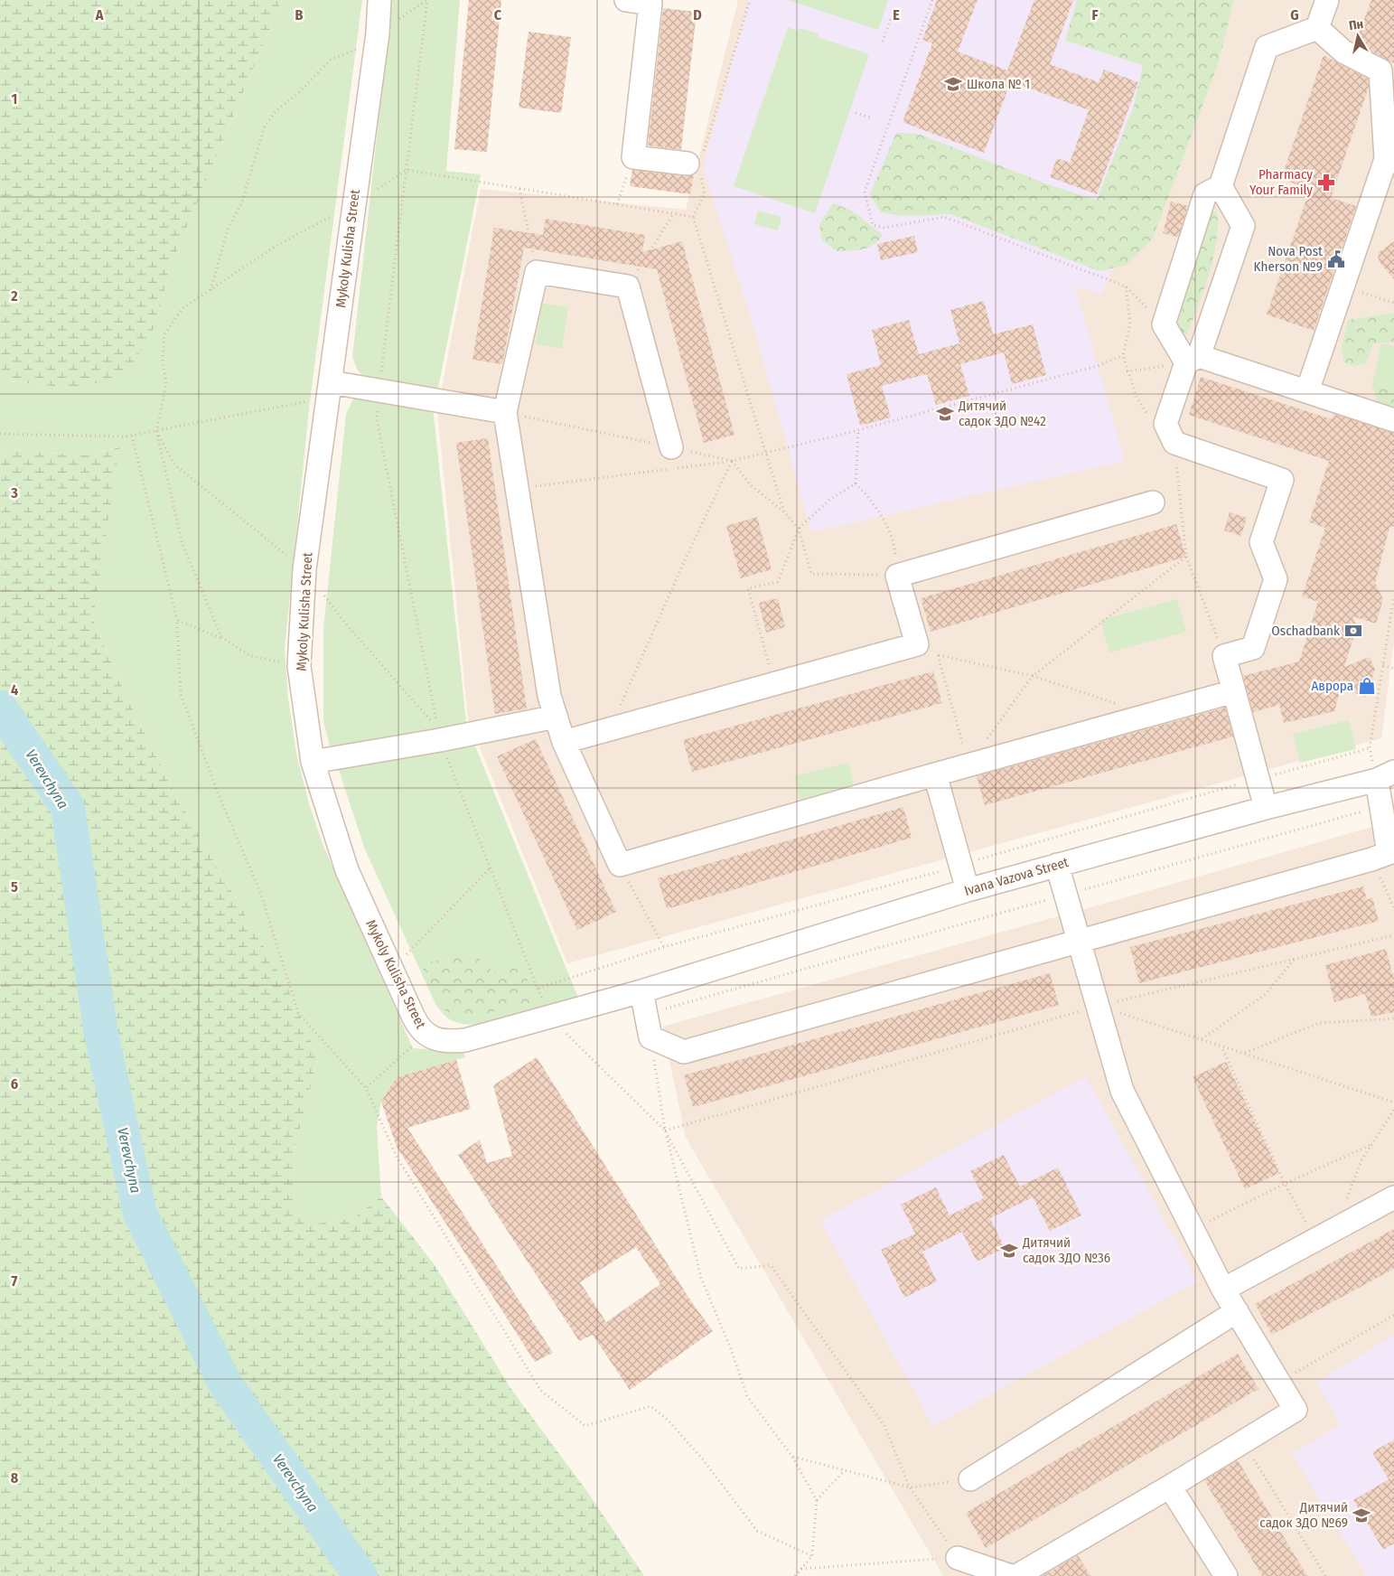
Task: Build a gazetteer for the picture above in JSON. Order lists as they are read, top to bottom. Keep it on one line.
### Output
{"streets":{"street":["Mykoly Kulisha Street","Ivana Vazova Street"]},"crossings":[["Mykoly Kulisha Street","Ivana Vazova Street"]],"water":["Verevchyna"],"places":{"school or university":["Школа № 1","Дитячий садок ЗДО №42","Дитячий садок ЗДО №36","Дитячий садок ЗДО №69"],"pharmacy":["Pharmacy Your Family"],"public building":["Nova Post Kherson №9"],"bank":["Oschadbank"],"shop":["Аврора"]},"north":"top","grid":{"columns":["A","B","C","D","E","F","G"],"rows":["1","2","3","4","5","6","7","8"]}}
